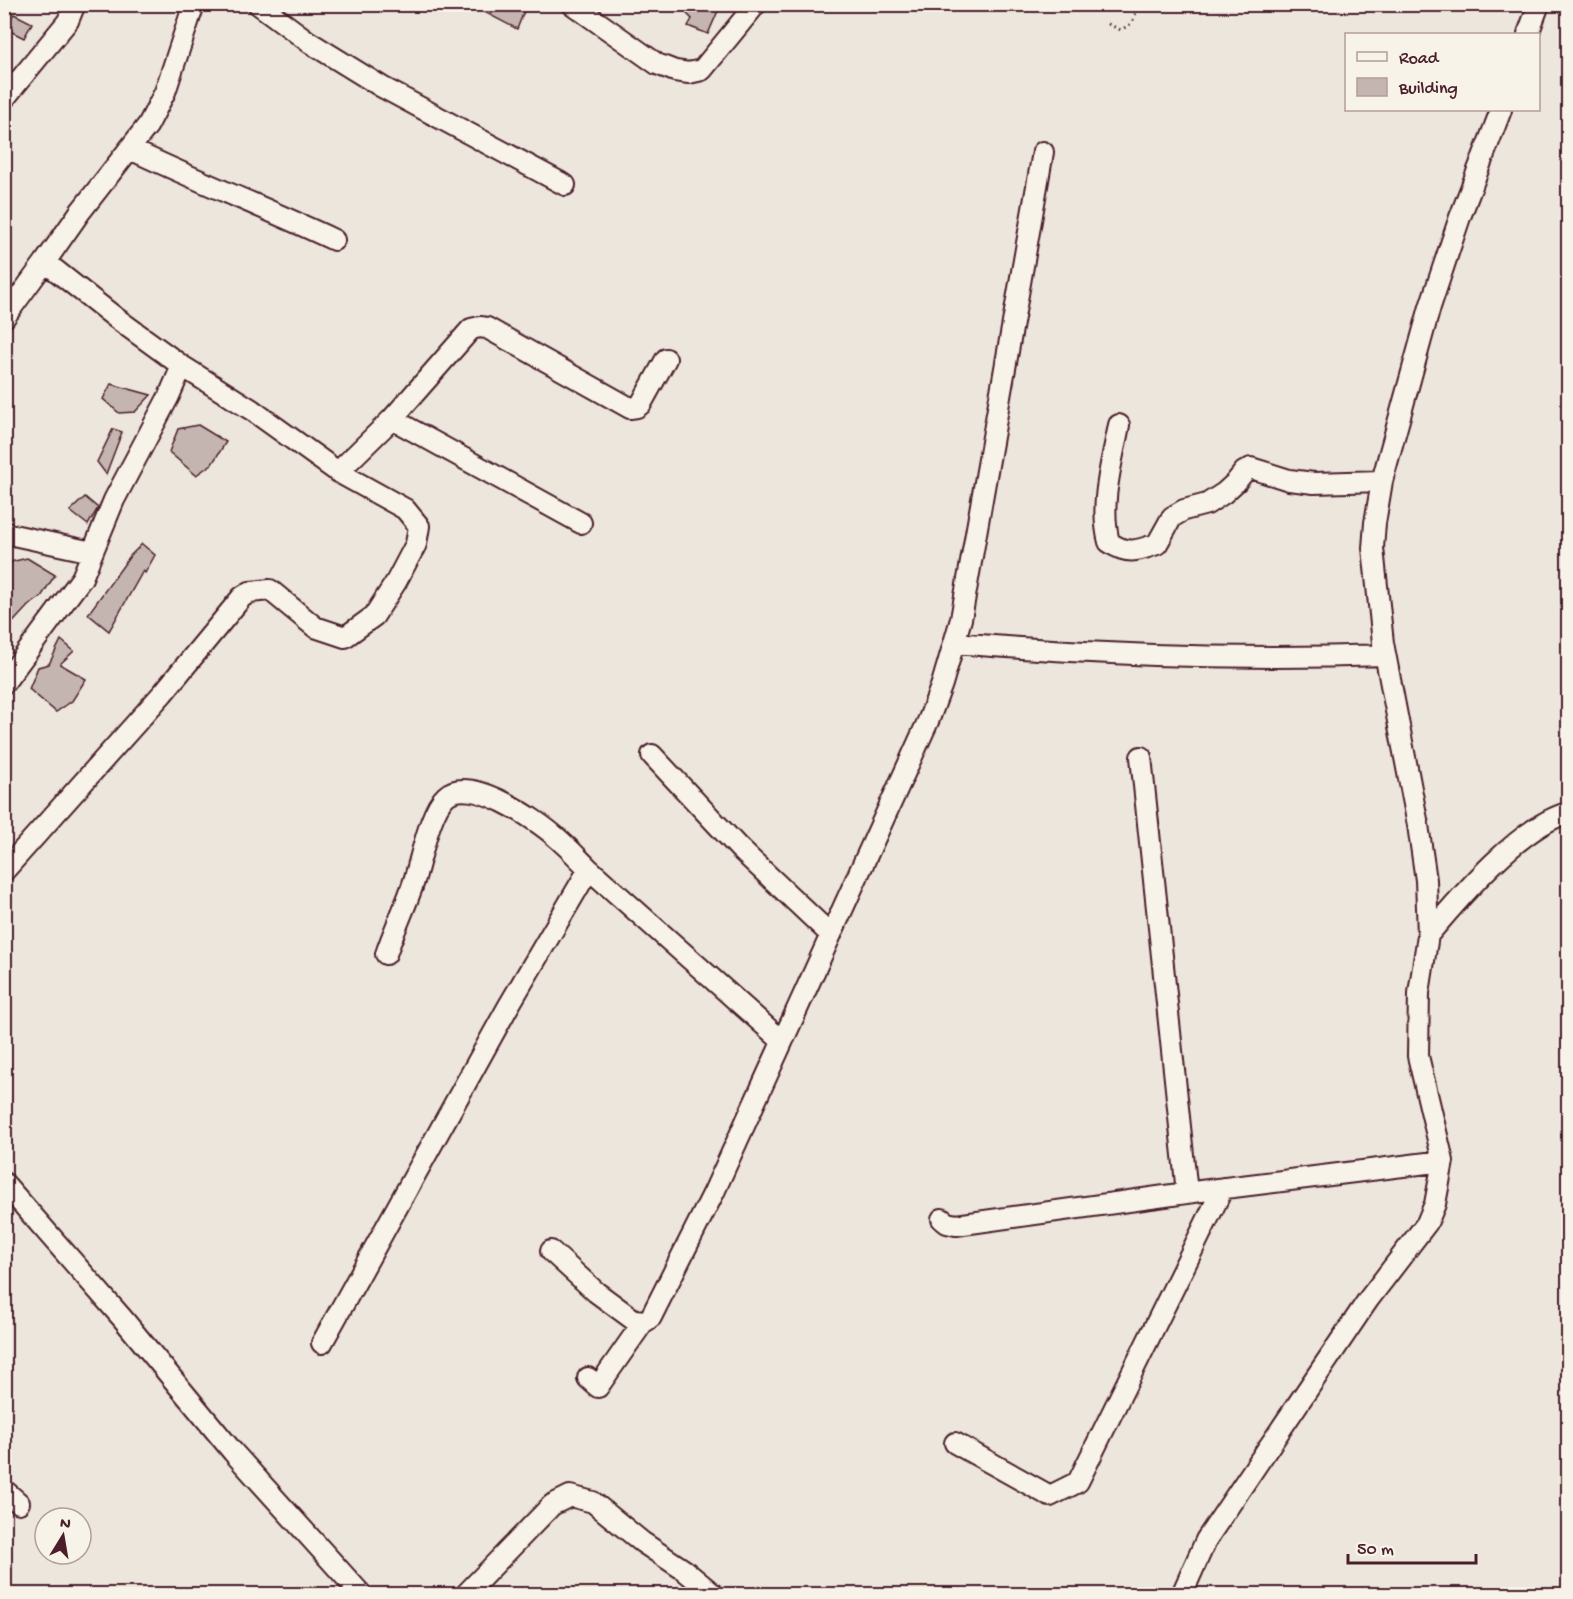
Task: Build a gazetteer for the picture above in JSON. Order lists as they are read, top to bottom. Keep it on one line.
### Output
{"legend":["Road","Building"],"scale_bar":"50 m","north":"top"}
